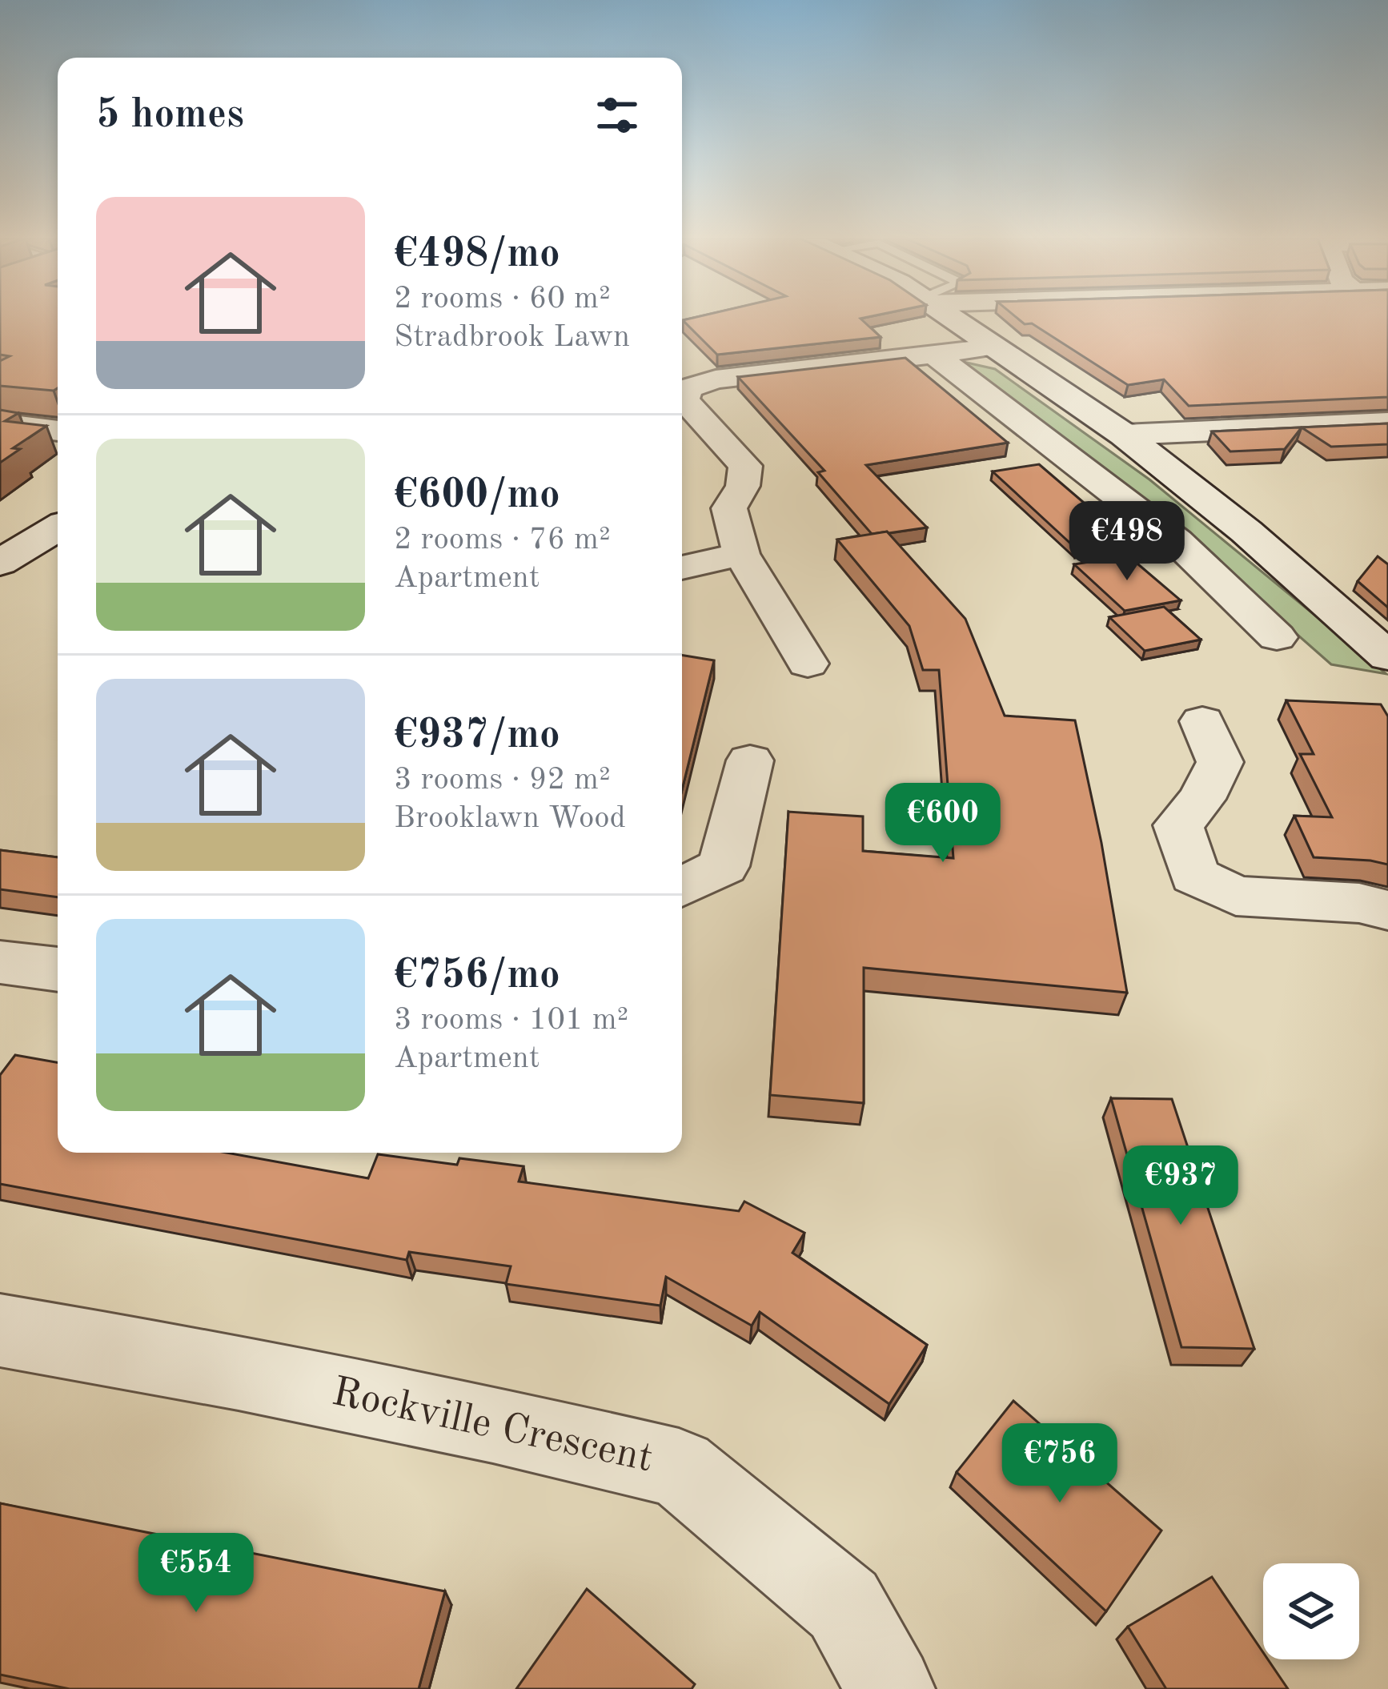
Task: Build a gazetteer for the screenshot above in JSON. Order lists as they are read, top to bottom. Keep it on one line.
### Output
{"streets":{"street":["Rockville Crescent"]},"page":{"heading":"5 homes","list":[{"name":"€498/mo","note":"2 rooms · 60 m² · Stradbrook Lawn"},{"name":"€600/mo","note":"2 rooms · 76 m² · Apartment"},{"name":"€937/mo","note":"3 rooms · 92 m² · Brooklawn Wood"},{"name":"€756/mo","note":"3 rooms · 101 m² · Apartment"}],"price":["€498","€600","€937","€756","€554"]}}
